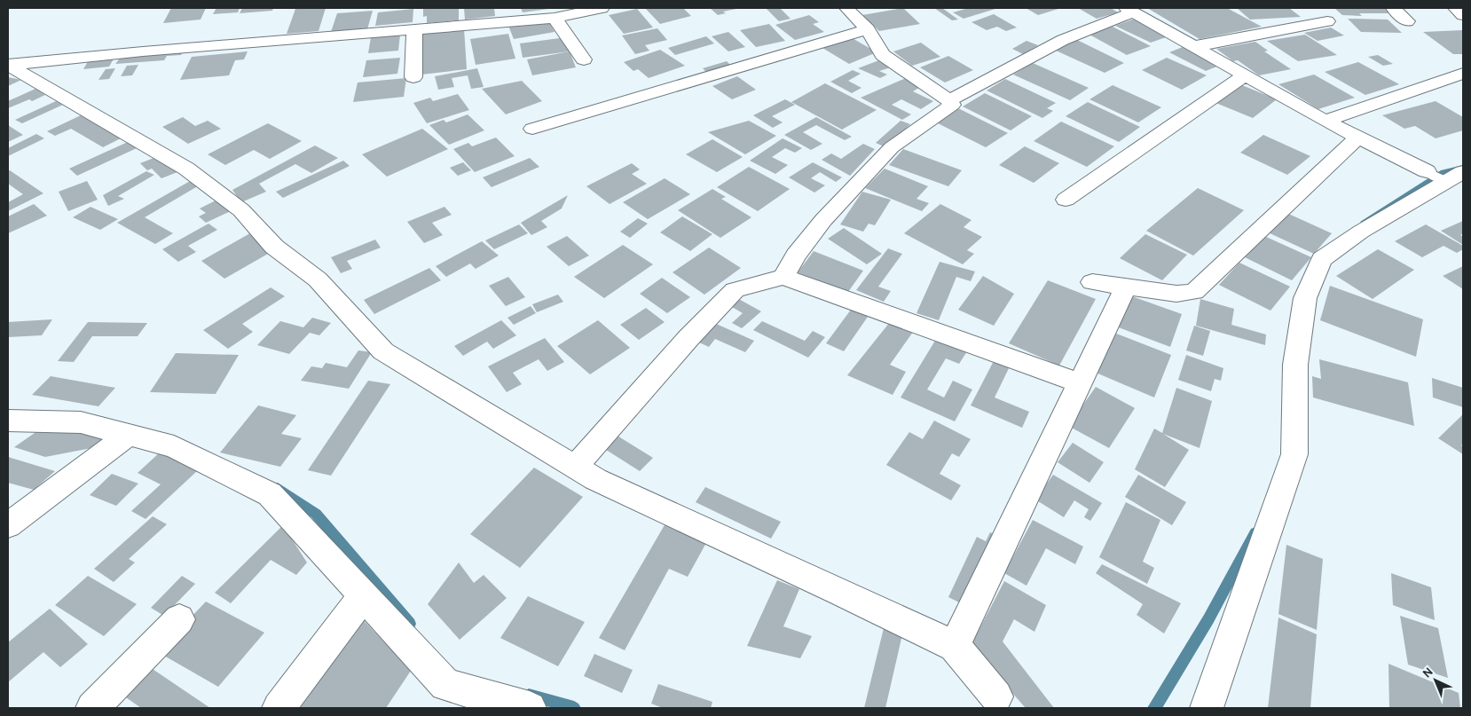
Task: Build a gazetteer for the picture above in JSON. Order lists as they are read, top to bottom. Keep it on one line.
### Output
{"north":"top left"}
